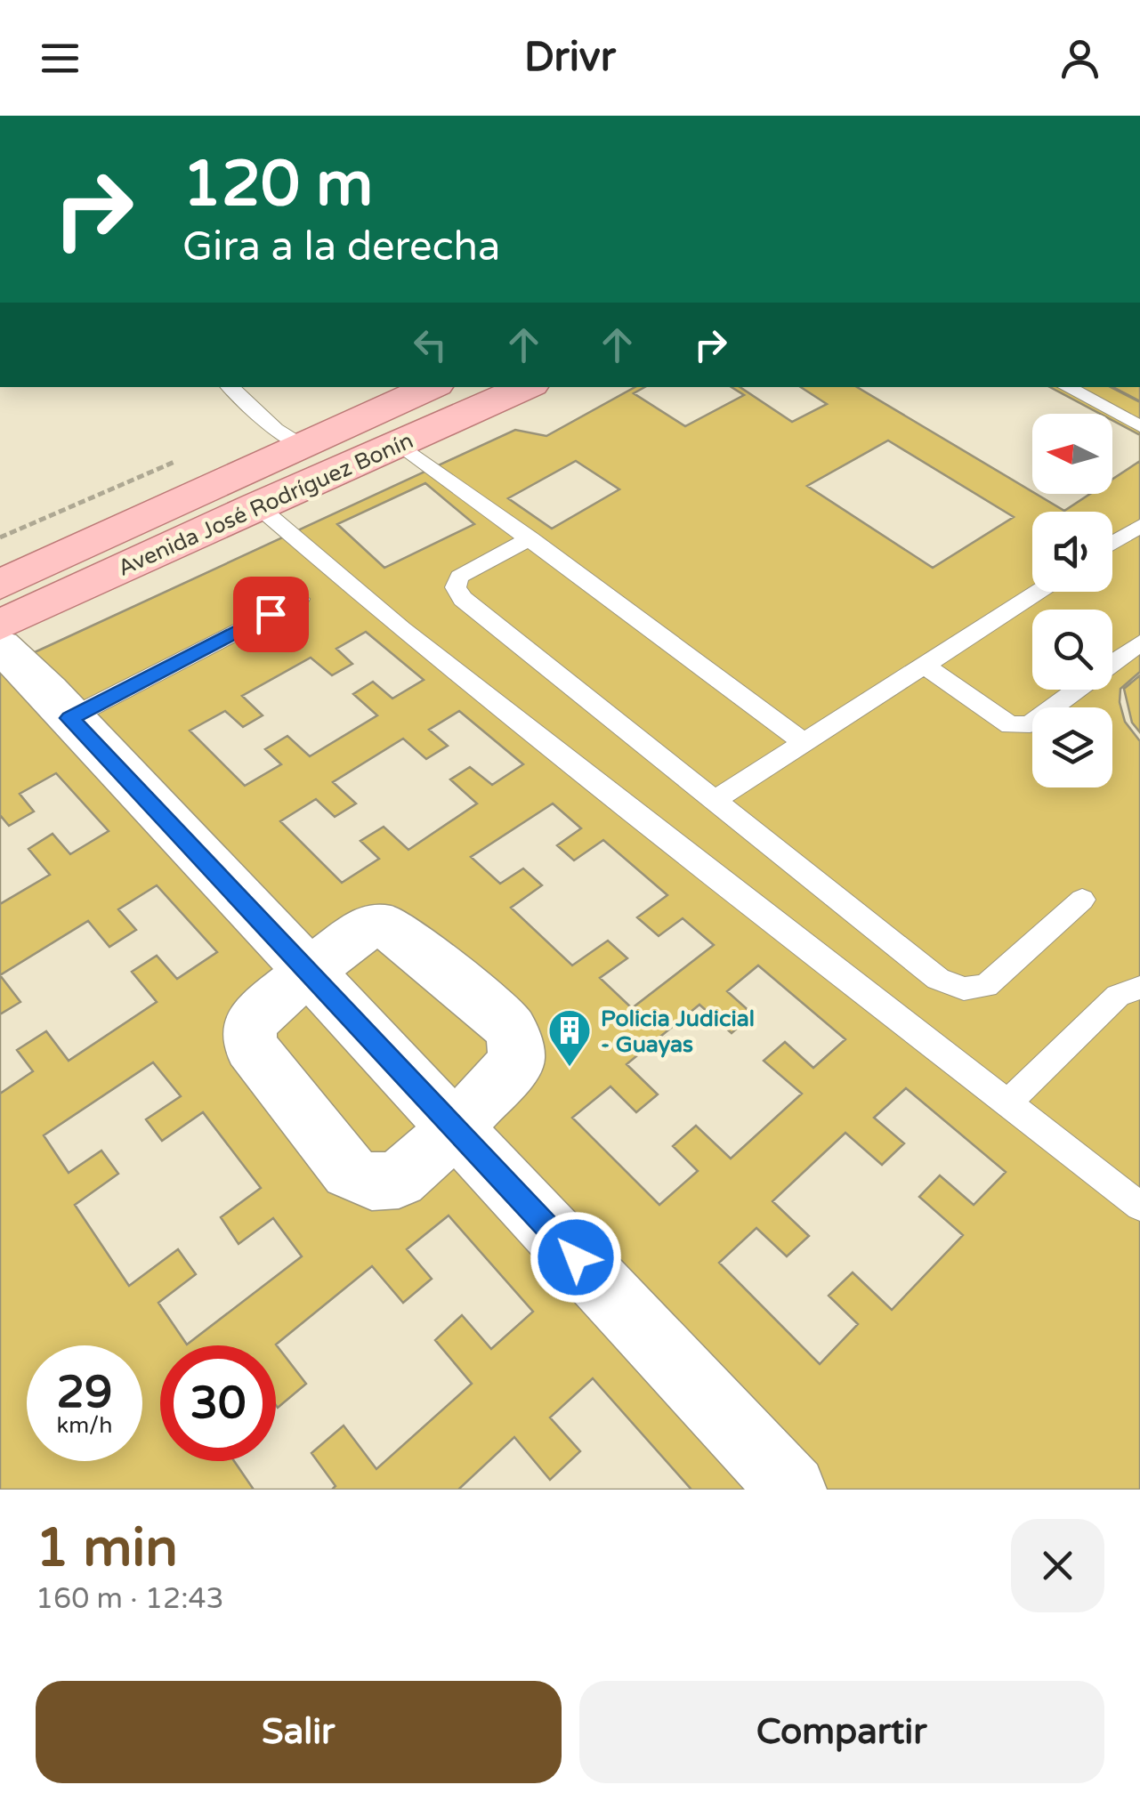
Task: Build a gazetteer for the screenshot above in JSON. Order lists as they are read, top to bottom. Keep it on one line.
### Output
{"streets":{"main road":["Avenida José Rodríguez Bonín"]},"places":{"building":["Policia Judicial - Guayas"]},"north":"left","page":{"header":"Drivr","turn":["120 m","Gira a la derecha"],"speed":"29 km/h","limit":"30","heading":["1 min","160 m · 12:43"],"buttons":["Salir","Compartir"]}}
